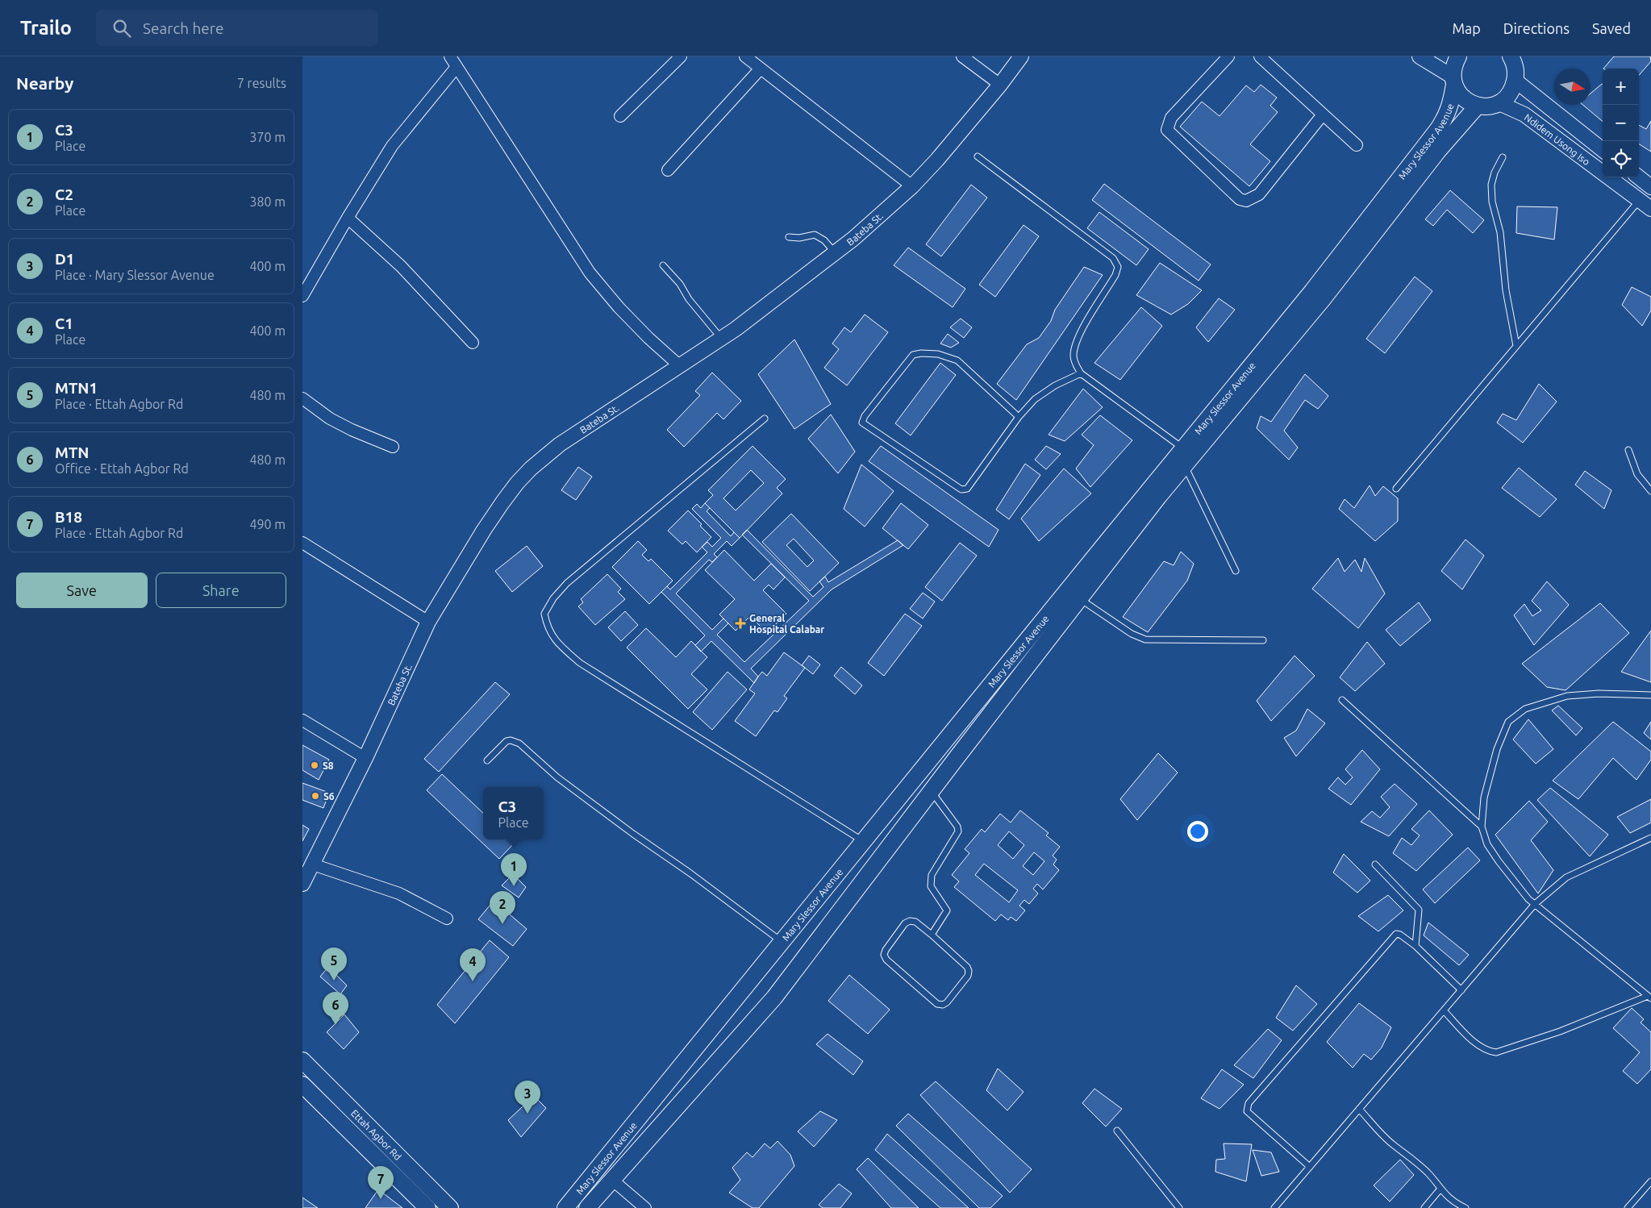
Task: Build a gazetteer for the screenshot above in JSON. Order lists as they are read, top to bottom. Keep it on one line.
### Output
{"streets":{"main road":["Mary Slessor Avenue","Ettah Agbor Rd"],"street":["Ndidem Usong Iso","Bateba St."]},"places":{"health":["General Hospital Calabar"],"other":["S8","S6"]},"north":"right","page":{"header":"Trailo","search":"Search here","nav":["Map","Directions","Saved"],"heading":["Nearby","7 results"],"map_buttons":["+","−"],"list":[{"mark":"1","name":"C3","note":"Place","value":"370 m"},{"mark":"2","name":"C2","note":"Place","value":"380 m"},{"mark":"3","name":"D1","note":"Place · Mary Slessor Avenue","value":"400 m"},{"mark":"4","name":"C1","note":"Place","value":"400 m"},{"mark":"5","name":"MTN1","note":"Place · Ettah Agbor Rd","value":"480 m"},{"mark":"6","name":"MTN","note":"Office · Ettah Agbor Rd","value":"480 m"},{"mark":"7","name":"B18","note":"Place · Ettah Agbor Rd","value":"490 m"}],"buttons":["Save","Share"],"popup":["C3","Place"],"pins":["1","2","5","4","6","3","7"]}}
